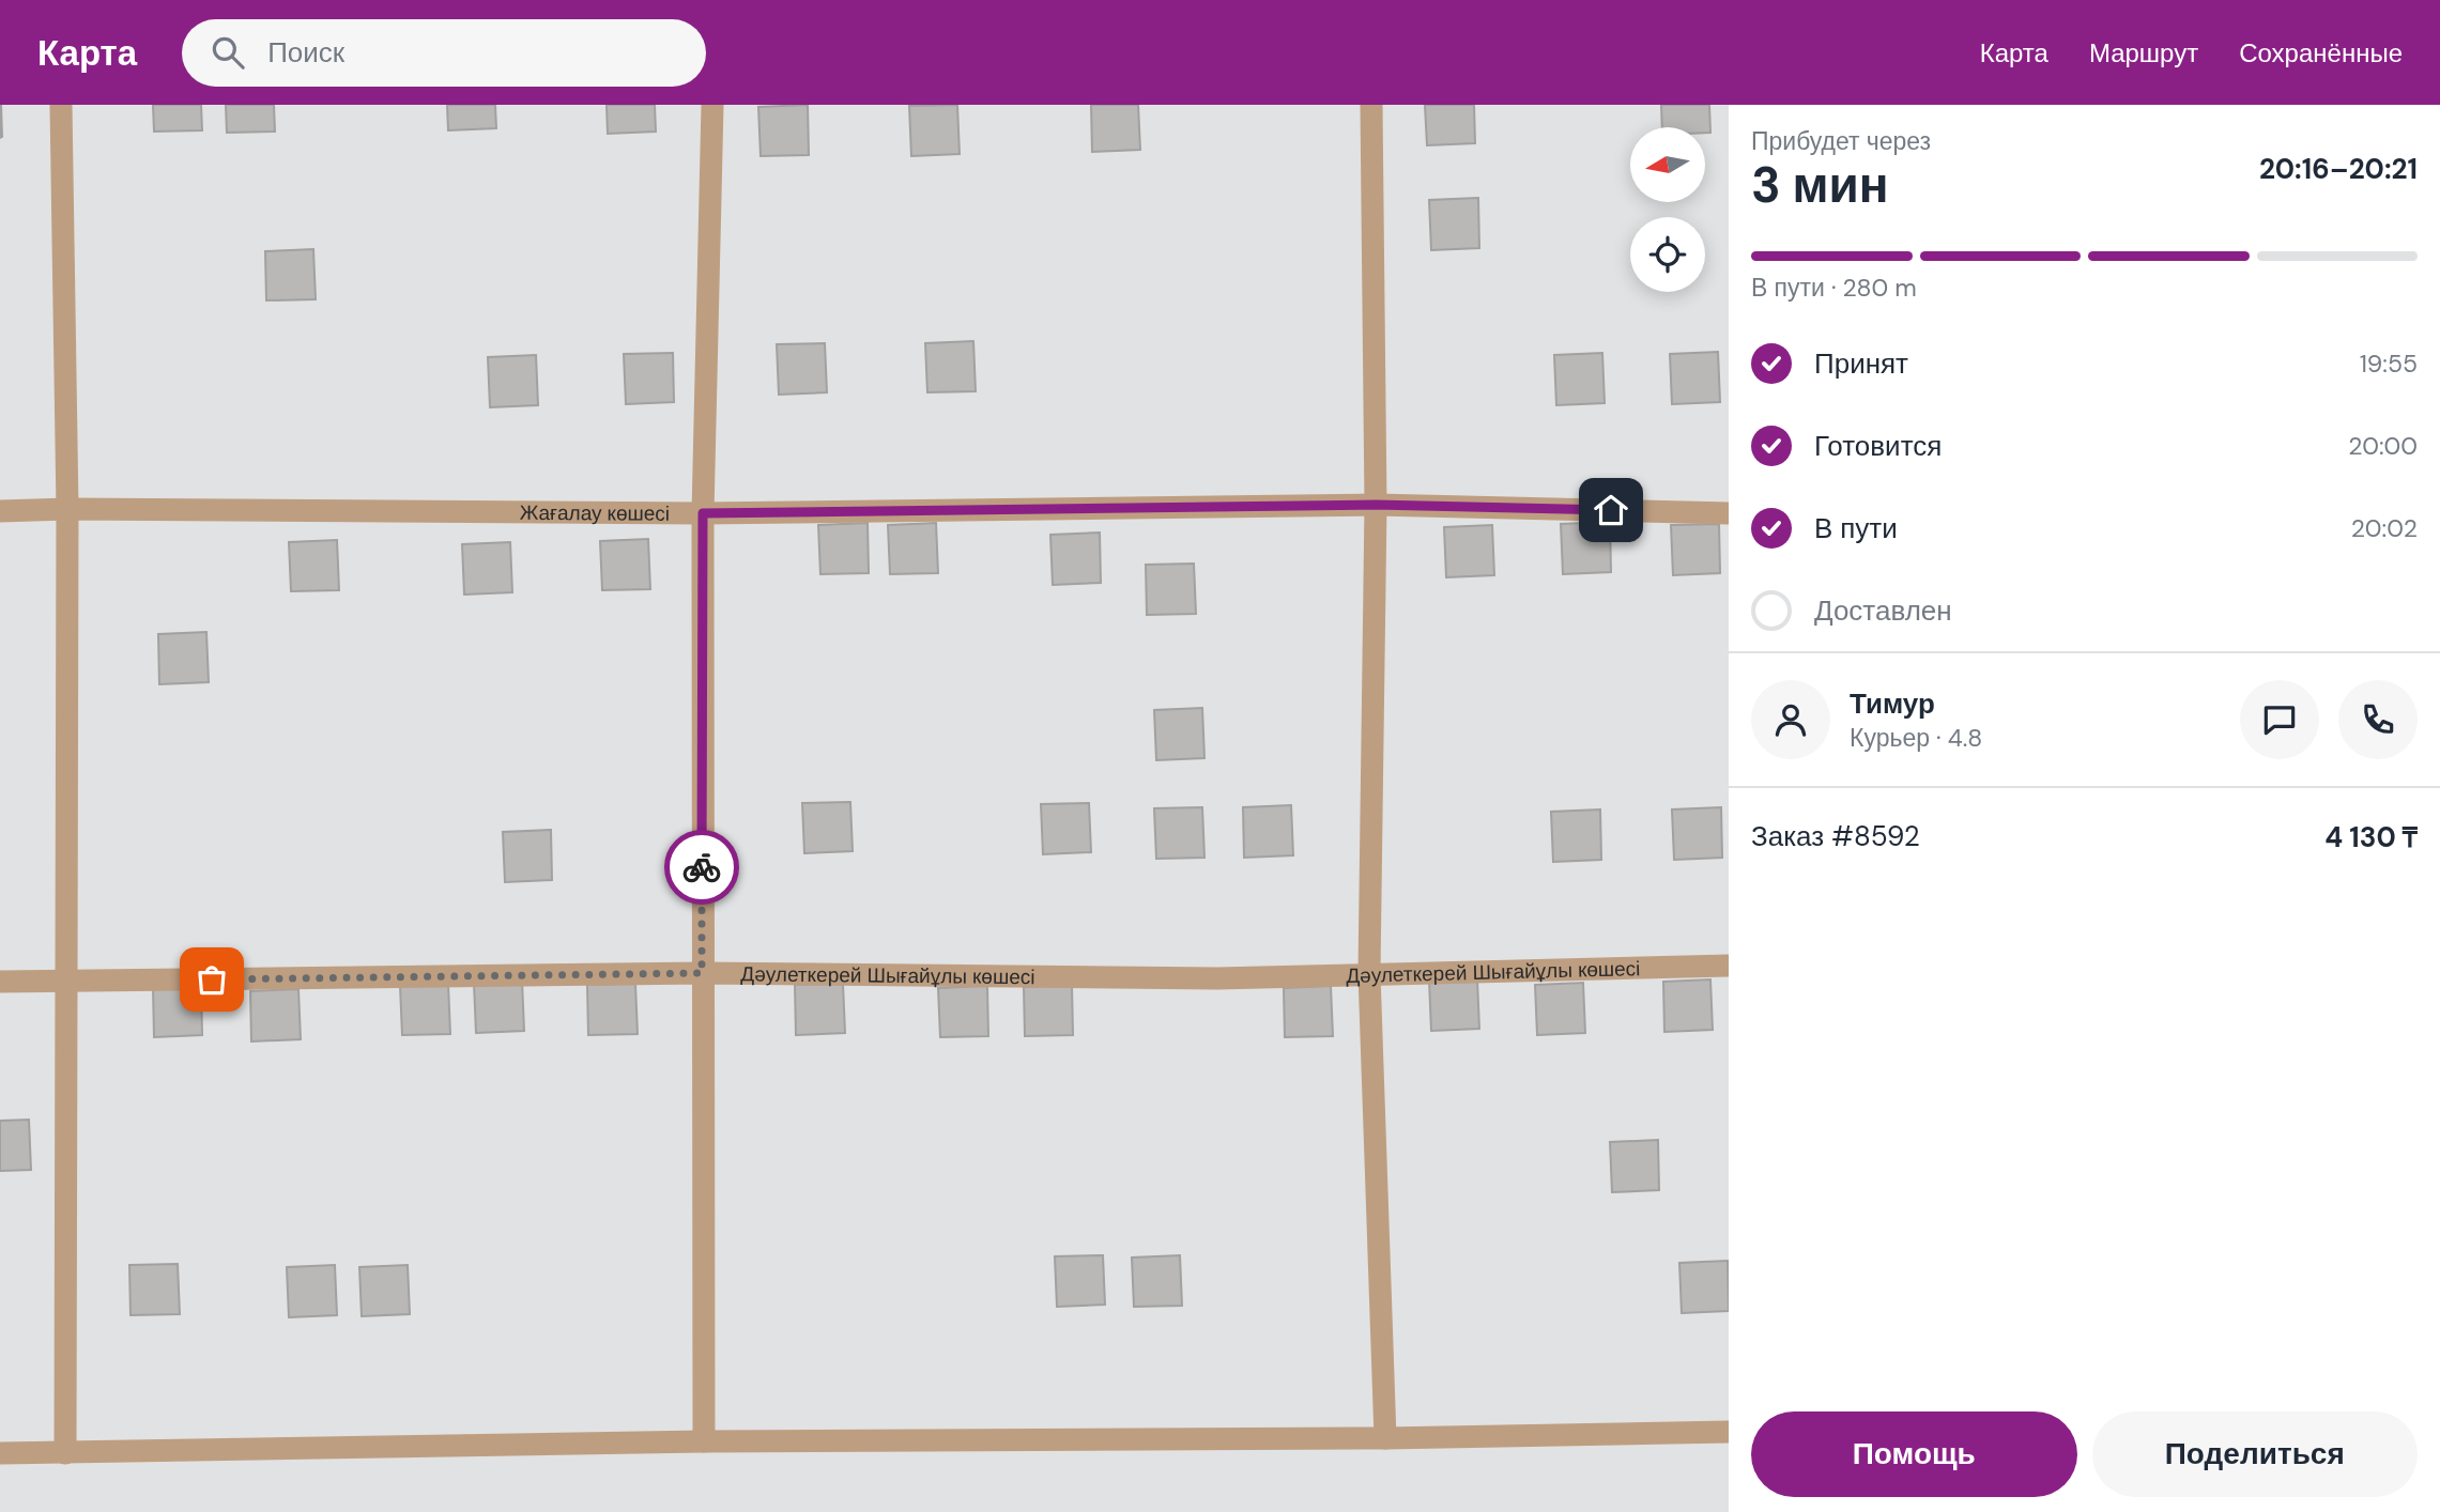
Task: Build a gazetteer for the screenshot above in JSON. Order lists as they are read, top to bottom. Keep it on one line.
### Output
{"streets":{"street":["Жағалау көшесі","Дәулеткерей Шығайұлы көшесі"]},"north":"left","page":{"header":"Карта","search":"Поиск","nav":["Карта","Маршрут","Сохранённые"],"heading":["3 мин","Прибудет через","20:16–20:21"],"panel":["Тимур","Курьер · 4.8","Заказ #8592","4 130 ₸"],"bar":"В пути · 280 m","list":[["Принят","19:55"],["Готовится","20:00"],["В пути","20:02"],"Доставлен"],"buttons":["Помощь","Поделиться"]}}
